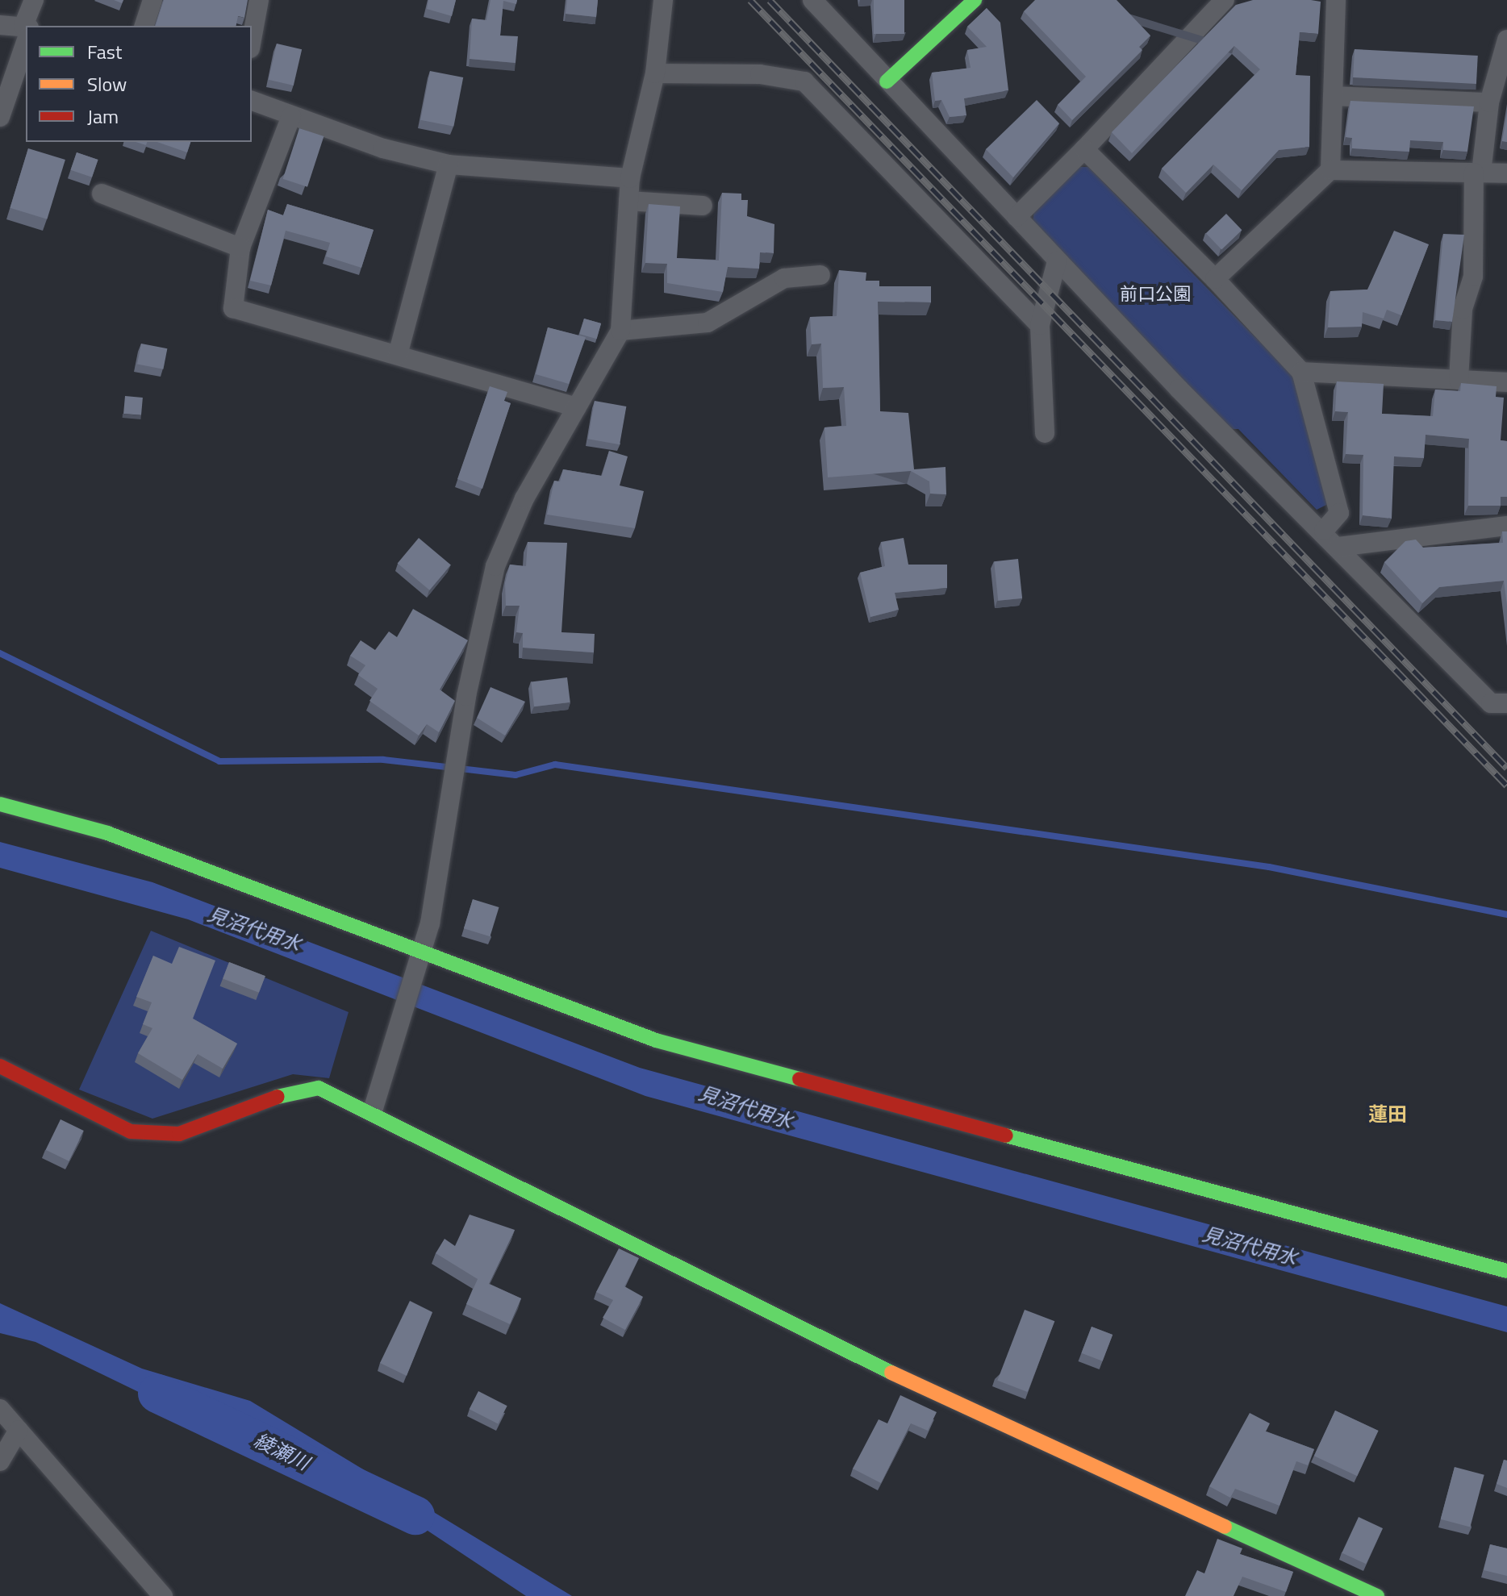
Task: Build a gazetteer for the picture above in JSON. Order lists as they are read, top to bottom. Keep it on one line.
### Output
{"districts":["蓮田"],"water":["見沼代用水","綾瀬川"],"parks":["前口公園"],"legend":["Fast","Slow","Jam"]}
